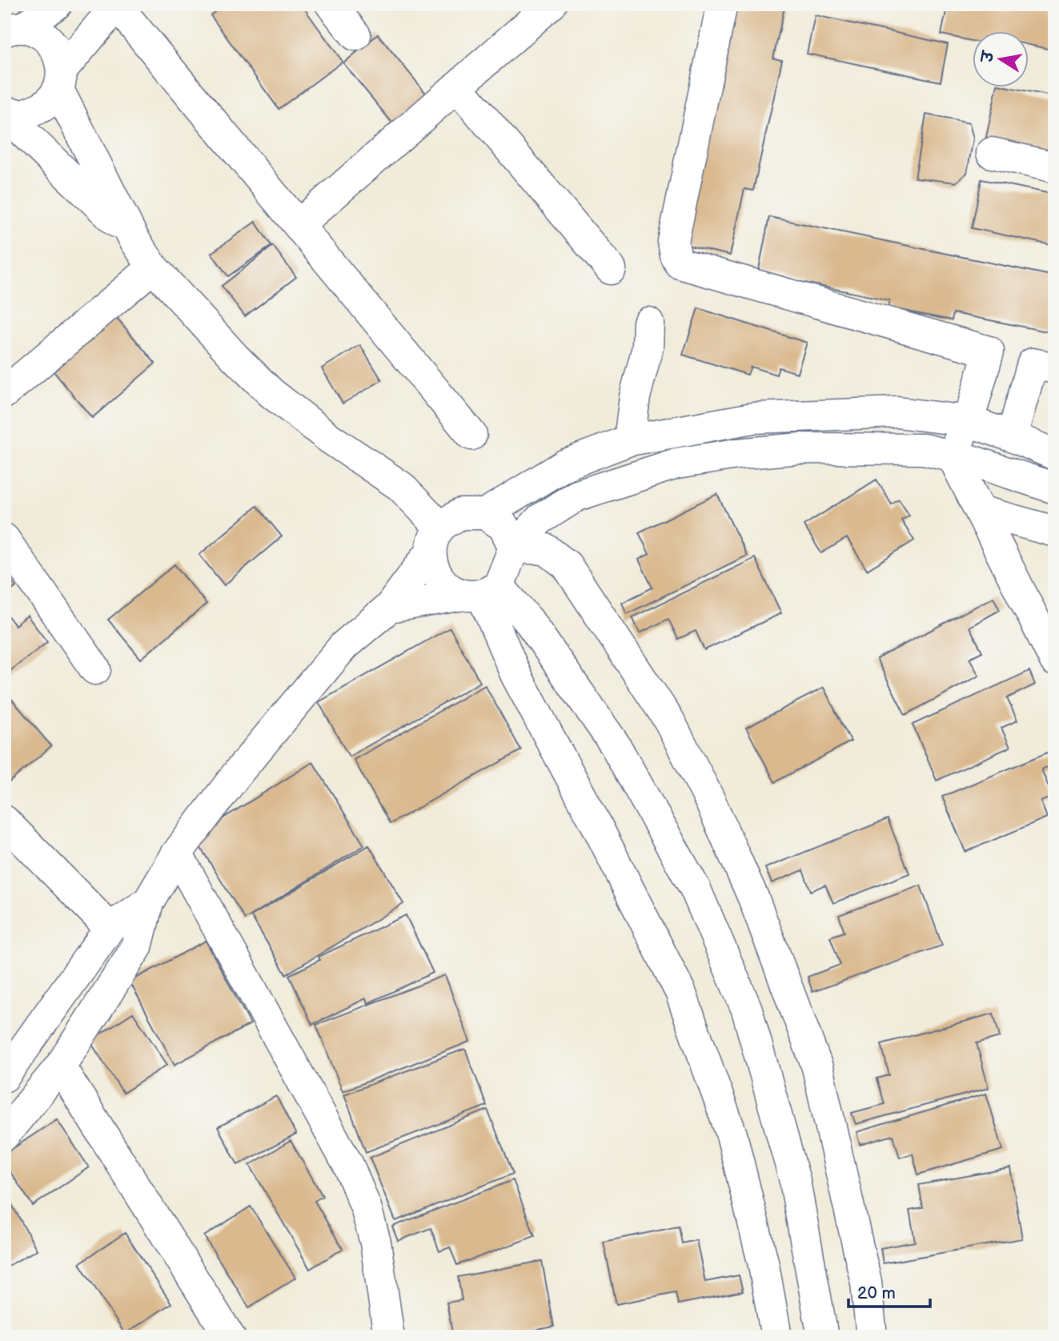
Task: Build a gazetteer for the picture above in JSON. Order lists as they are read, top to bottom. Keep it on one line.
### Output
{"scale_bar":"20 m","north":"left"}
